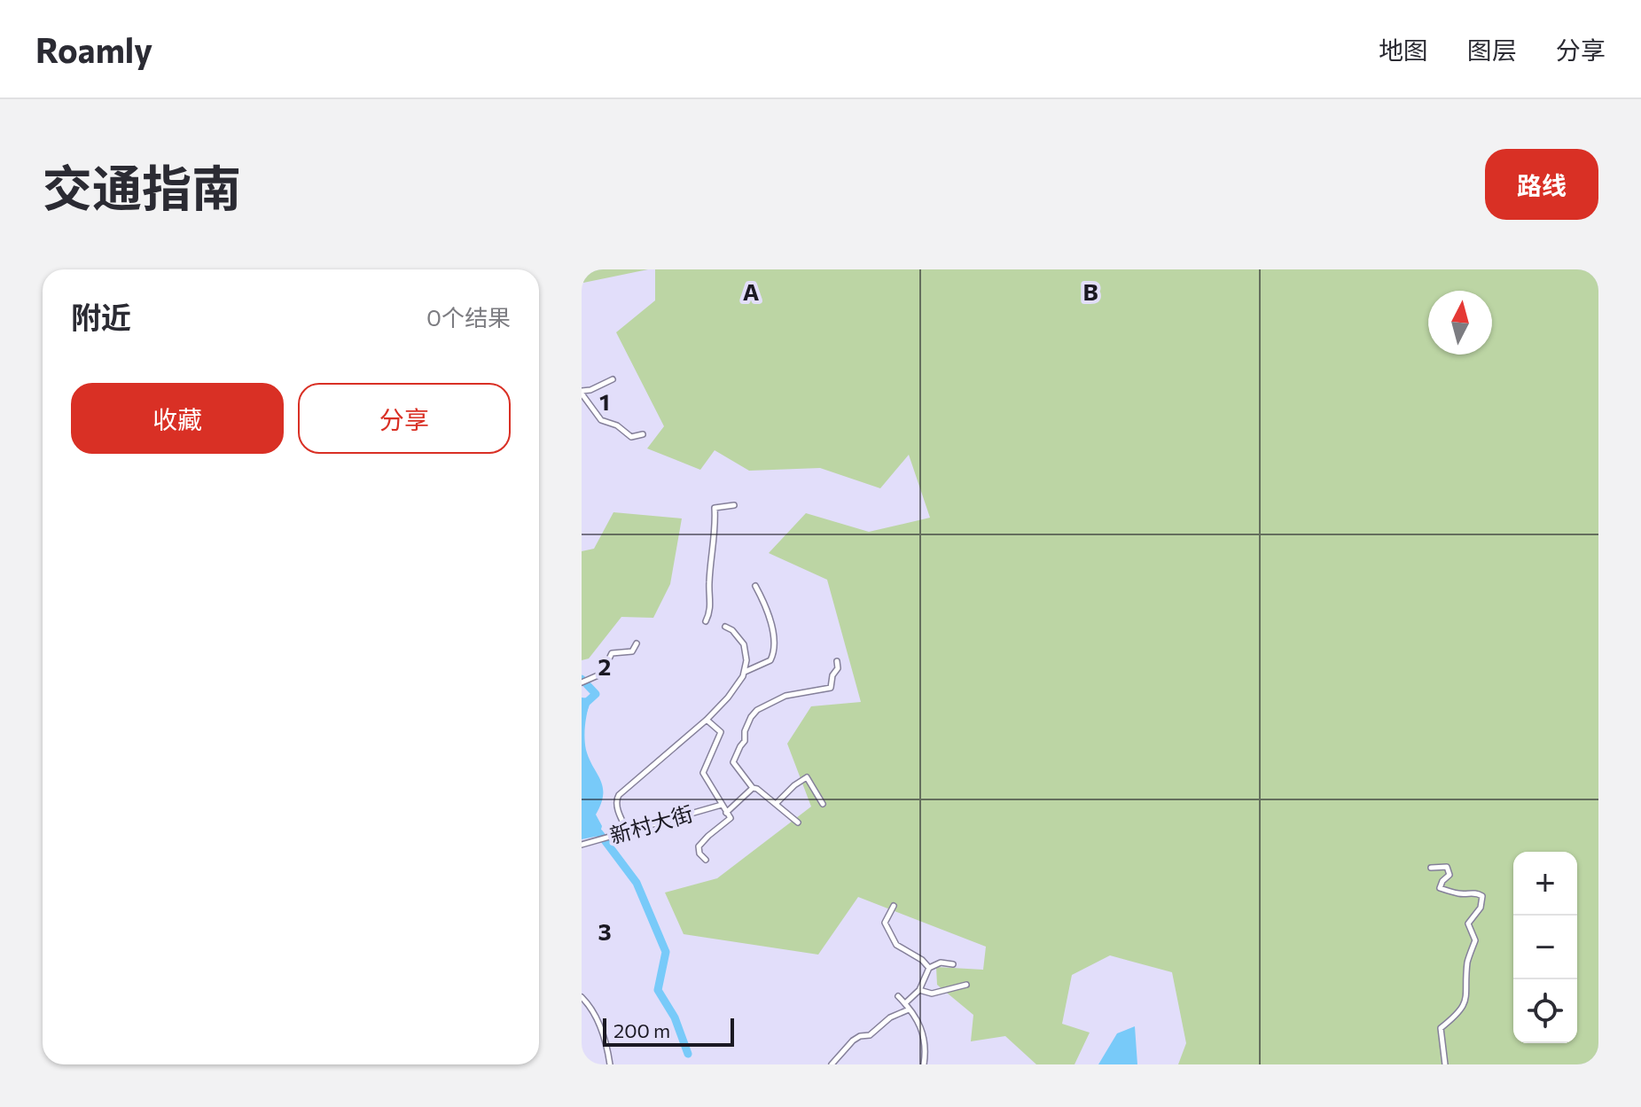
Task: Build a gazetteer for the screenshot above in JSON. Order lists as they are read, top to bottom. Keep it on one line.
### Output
{"streets":{"street":["新村大街"]},"scale_bar":"200 m","north":"top","page":{"header":"Roamly","nav":["地图","图层","分享"],"title":"交通指南","buttons":["路线",["收藏","分享"]],"heading":["附近","0个结果"],"map_buttons":["+","−"],"scale":"200 m"},"grid":{"columns":["A","B"],"rows":["1","2","3"]}}
